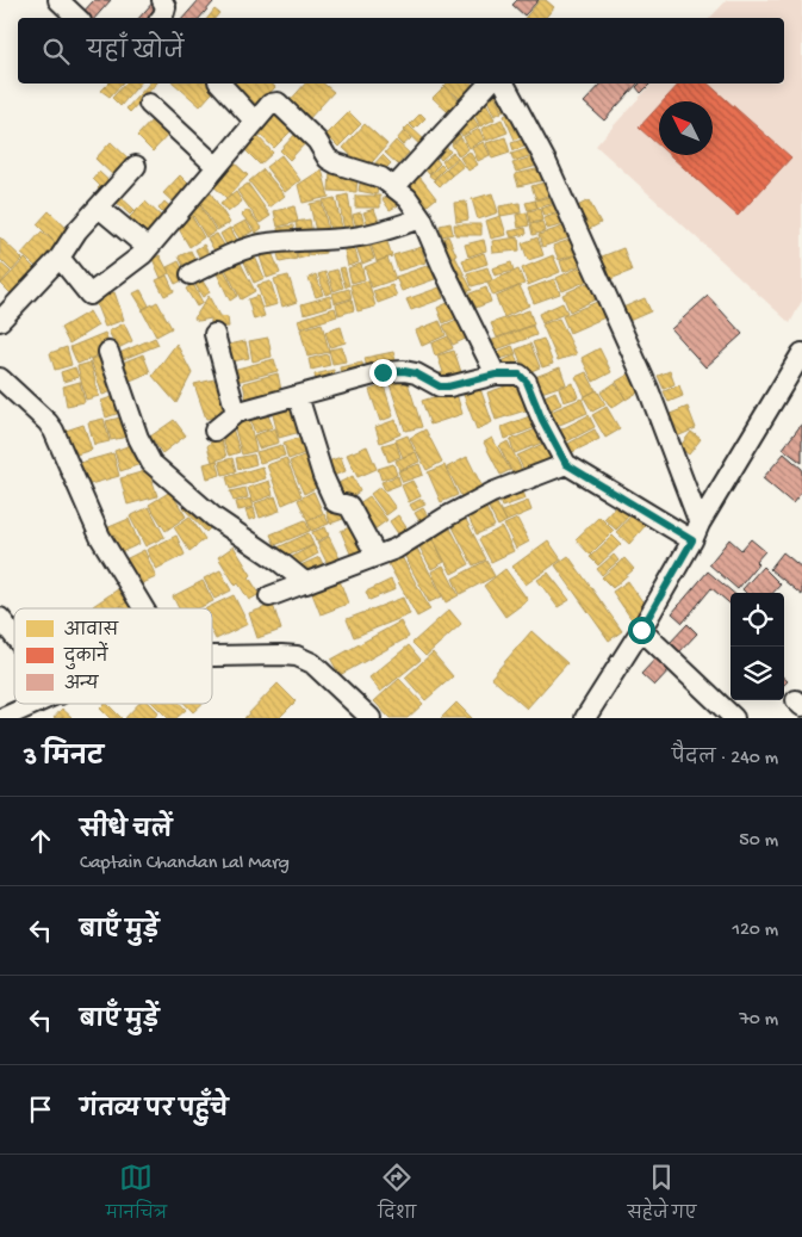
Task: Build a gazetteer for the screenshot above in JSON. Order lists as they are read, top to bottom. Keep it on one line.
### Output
{"legend":["आवास","दुकानें","अन्य"],"north":"top left","page":{"search":"यहाँ खोजें","heading":["3 मिनट","पैदल · 240 m"],"list":[["सीधे चलें","Captain Chandan Lal Marg","50 m"],["बाएँ मुड़ें","120 m"],["बाएँ मुड़ें","70 m"],"गंतव्य पर पहुँचे"],"nav":["मानचित्र","दिशा","सहेजे गए"]}}
